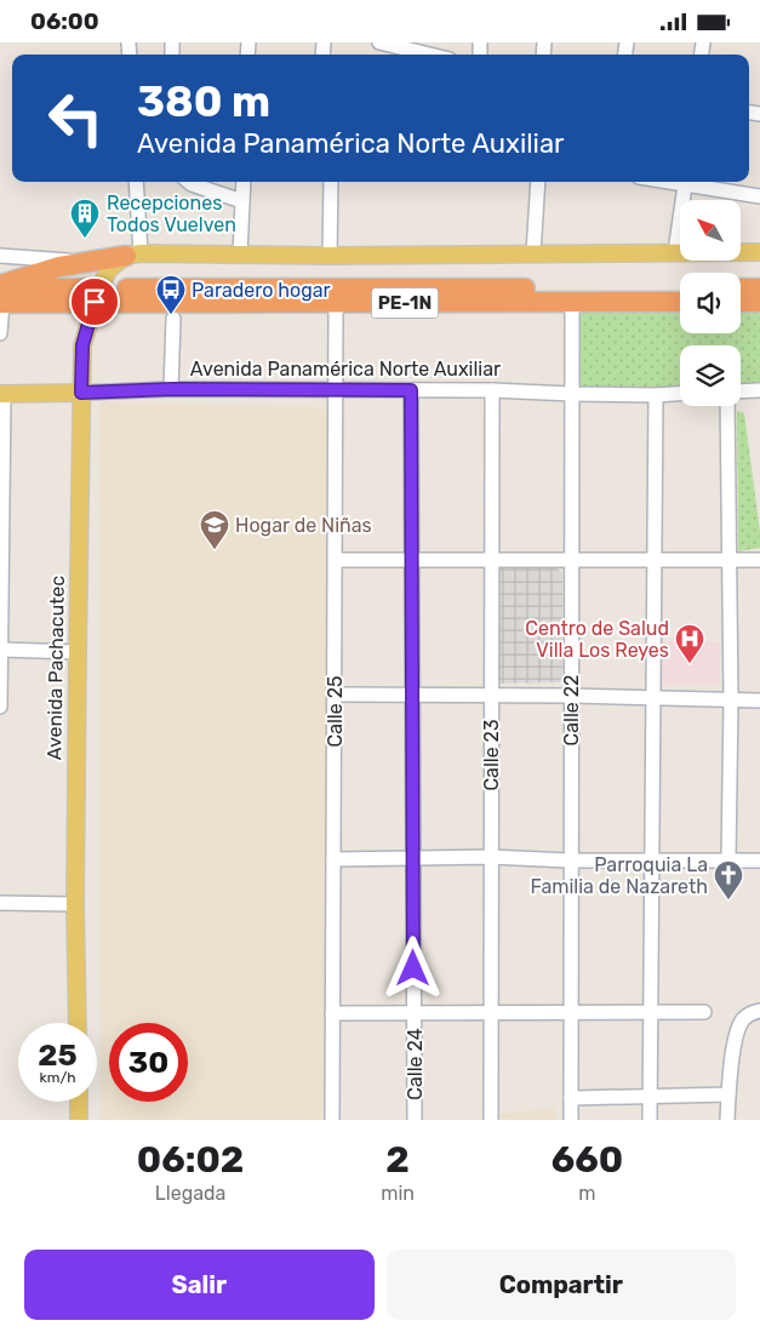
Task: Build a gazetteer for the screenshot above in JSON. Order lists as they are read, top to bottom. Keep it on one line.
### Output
{"streets":{"highway":["PE-1N"],"main road":["Avenida Panamérica Norte Auxiliar","Avenida Pachacutec"],"street":["Calle 22","Calle 25","Calle 23","Calle 24"]},"crossings":[["PE-1N","Avenida Pachacutec"],["PE-1N","Calle 22"],["PE-1N","Calle 25"],["Avenida Panamérica Norte Auxiliar","Avenida Pachacutec"],["Avenida Panamérica Norte Auxiliar","Calle 22"],["Avenida Panamérica Norte Auxiliar","Calle 25"],["Avenida Panamérica Norte Auxiliar","Calle 23"],["Avenida Panamérica Norte Auxiliar","Calle 24"]],"places":{"building":["Recepciones Todos Vuelven"],"bus stop":["Paradero hogar"],"school or university":["Hogar de Niñas"],"hospital":["Centro de Salud Villa Los Reyes"],"church":["Parroquia La Familia de Nazareth"]},"north":"top left","page":{"status":"06:00","turn":["380 m","Avenida Panamérica Norte Auxiliar"],"speed":"25 km/h","limit":"30","eta":["06:02","Llegada","2","min","660","m"],"buttons":["Salir","Compartir"]}}
